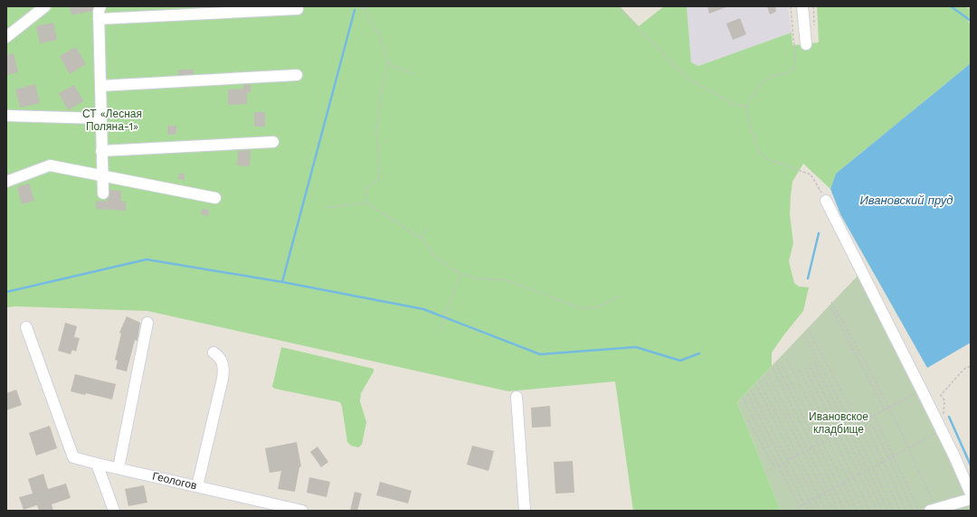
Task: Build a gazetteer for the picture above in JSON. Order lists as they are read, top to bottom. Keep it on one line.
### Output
{"streets":{"street":["Геологов"]},"water":["Ивановский пруд"],"parks":["СТ «Лесная Поляна-1»","Ивановское кладбище"]}
